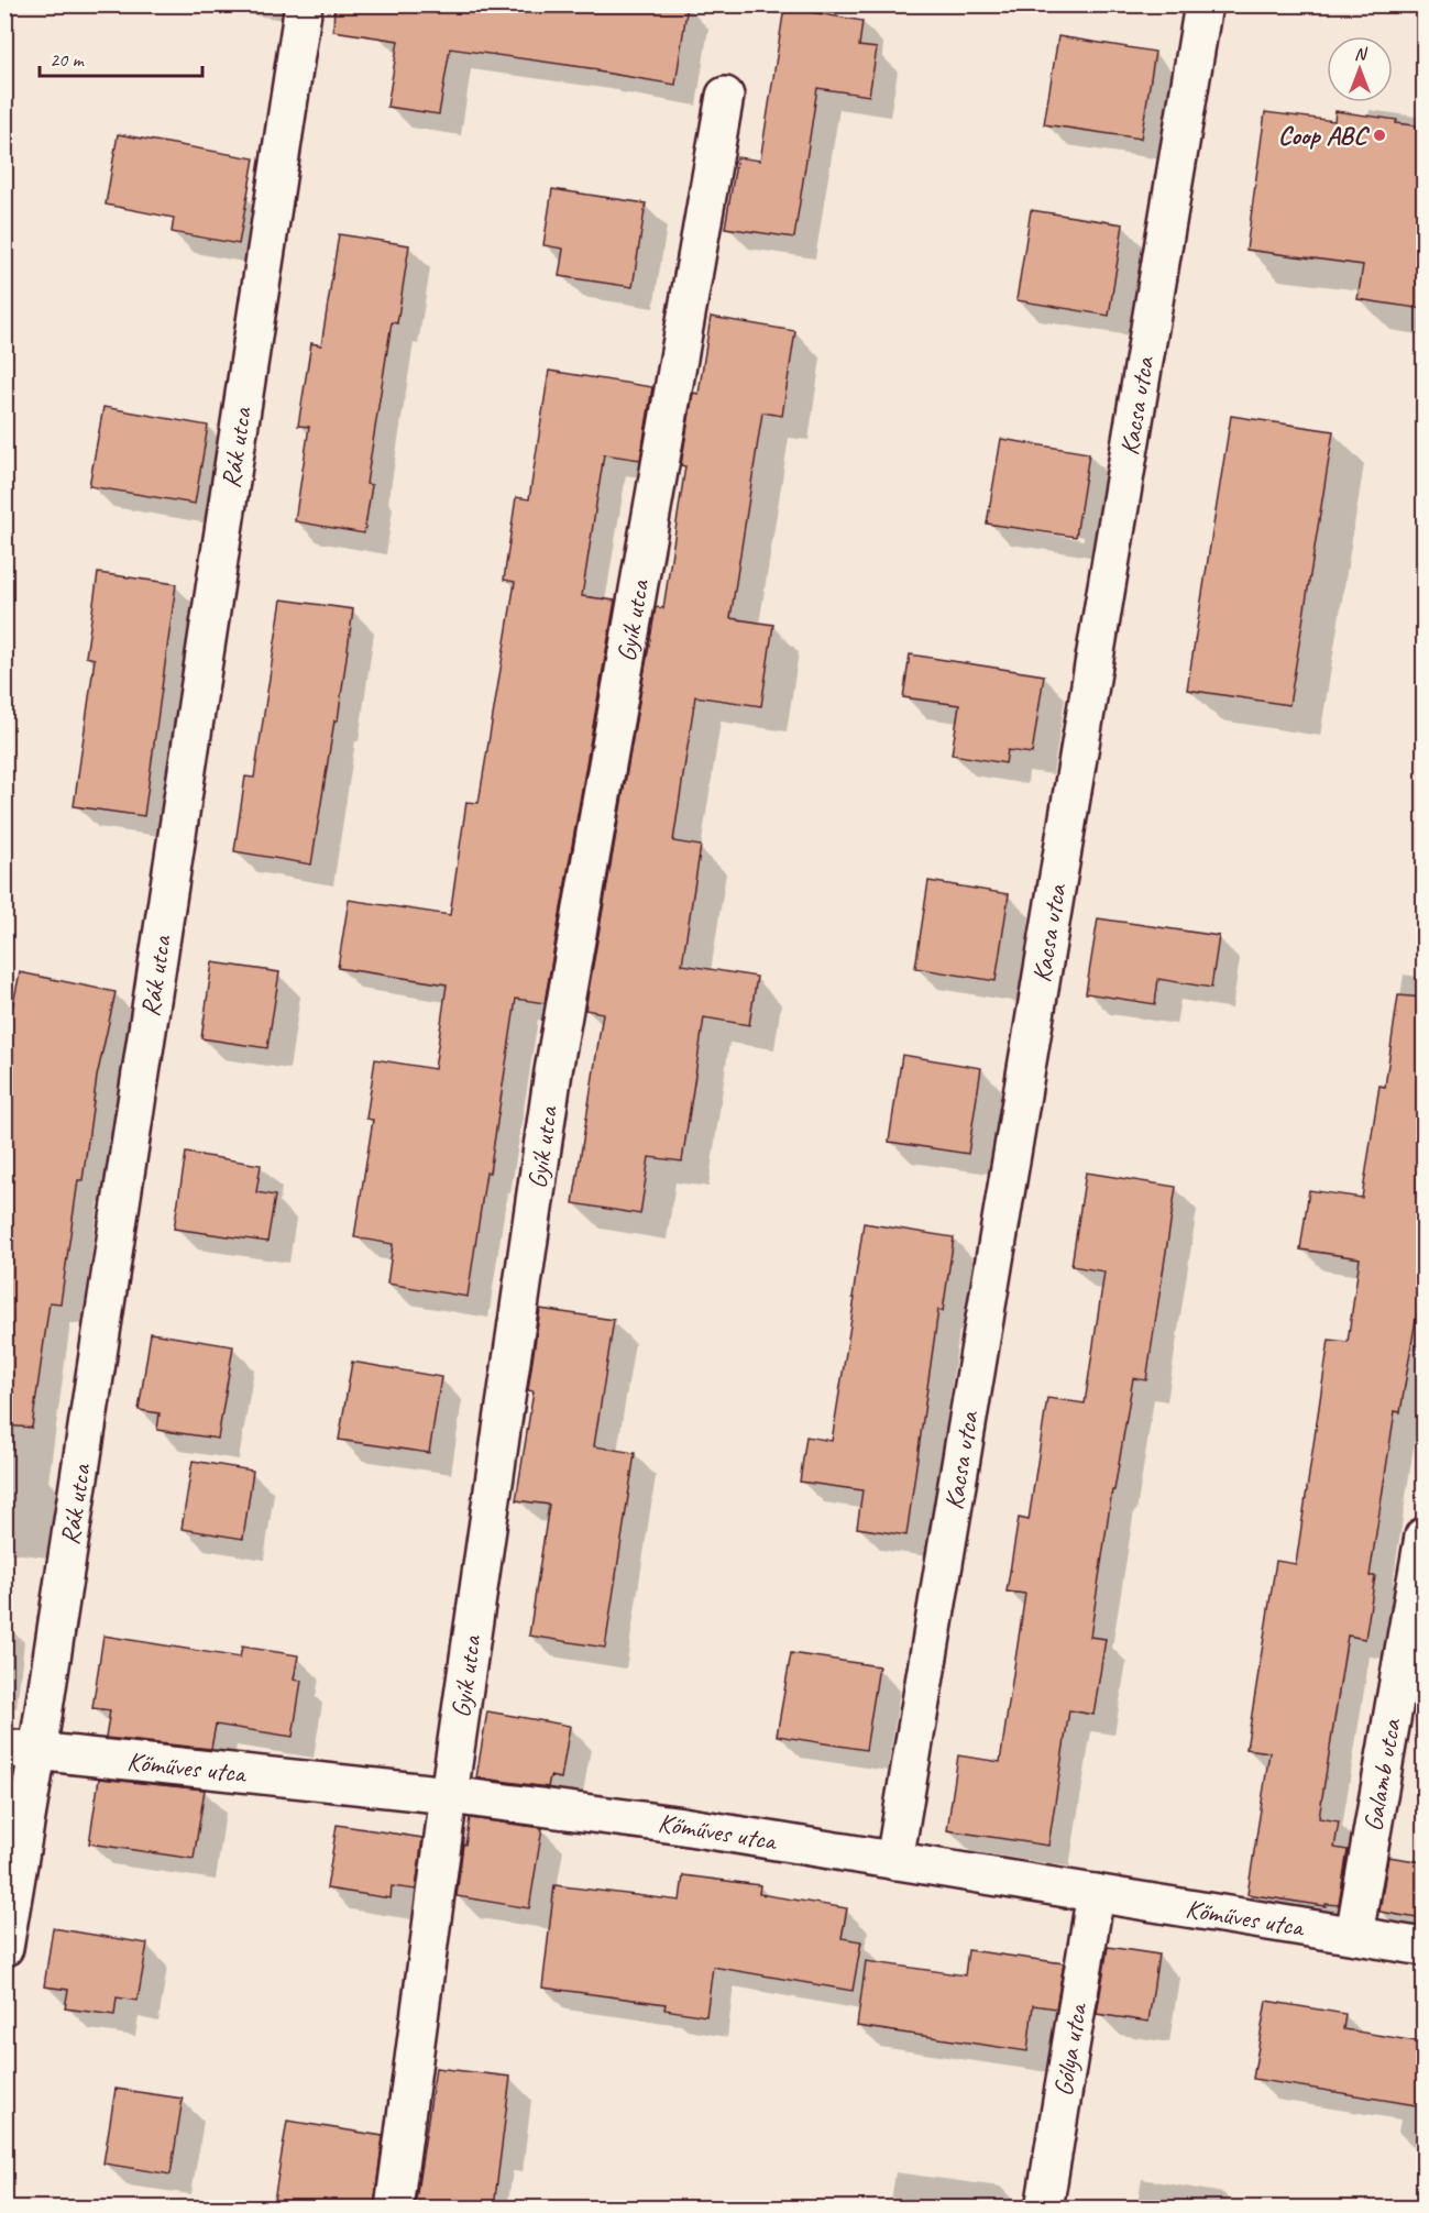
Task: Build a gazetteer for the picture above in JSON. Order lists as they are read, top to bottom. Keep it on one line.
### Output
{"streets":{"street":["Kacsa utca","Rák utca","Gyík utca","Kőműves utca","Galamb utca","Gólya utca"]},"crossings":[["Kacsa utca","Kőműves utca"],["Rák utca","Kőműves utca"],["Gyík utca","Kőműves utca"],["Kőműves utca","Galamb utca"],["Kőműves utca","Gólya utca"]],"places":["Coop ABC"],"scale_bar":"20 m","north":"top"}
